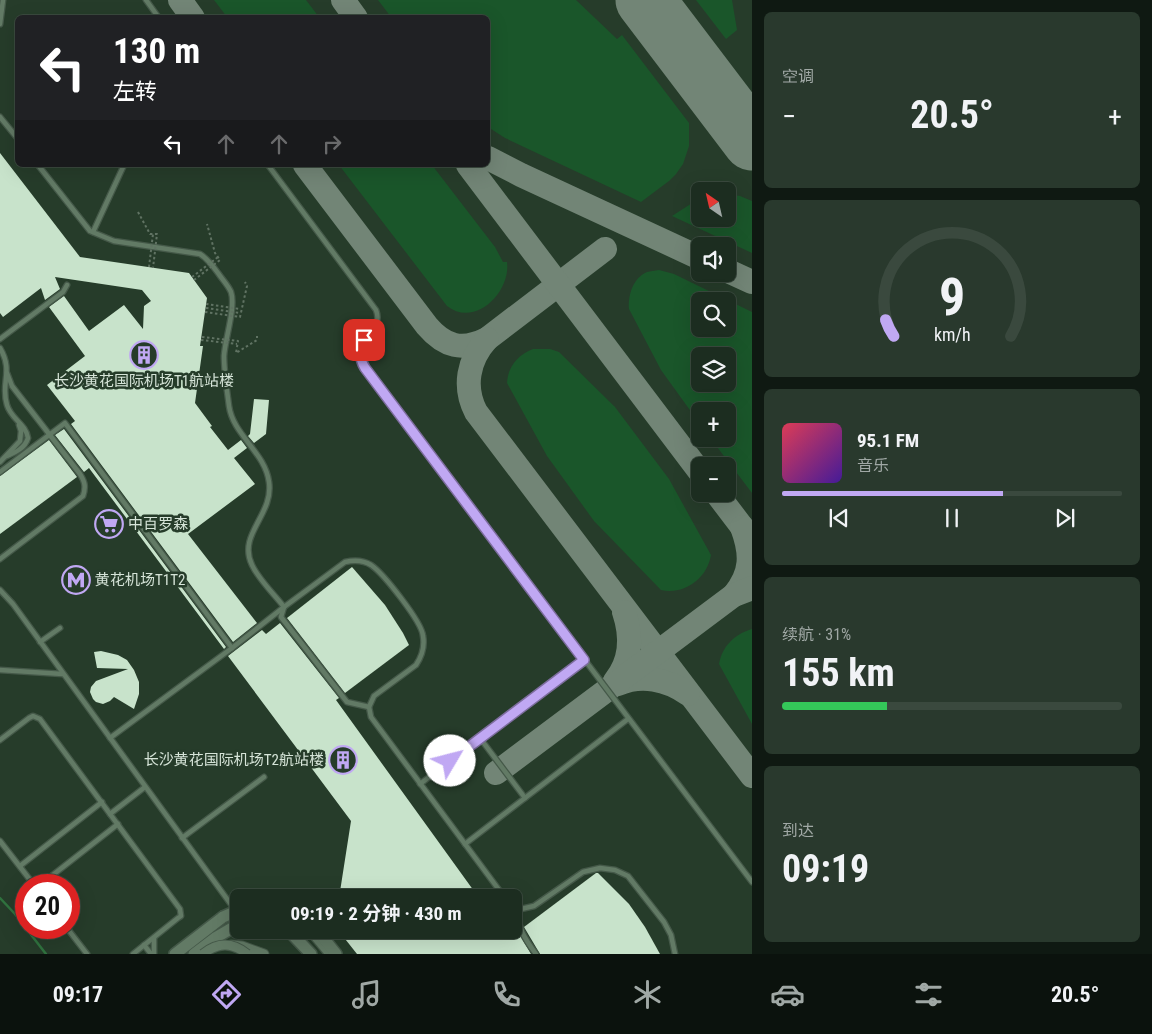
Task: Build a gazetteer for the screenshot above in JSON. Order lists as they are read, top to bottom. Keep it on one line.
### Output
{"places":{"building":["长沙黄花国际机场T1航站楼","长沙黄花国际机场T2航站楼"],"supermarket":["中百罗森"],"metro station":["黄花机场T1T2"]},"north":"top left","page":{"tile":["空调",["续航 · 31%","155 km"],["到达","09:19"]],"turn":["130 m","左转"],"heat":["−","20.5°","+"],"map_buttons":["+","−"],"song":["95.1 FM","音乐"],"limit":"20","trip":"09:19 · 2 分钟 · 430 m","tabs":["09:17","20.5°"],"gauge":["9","km/h"]}}
